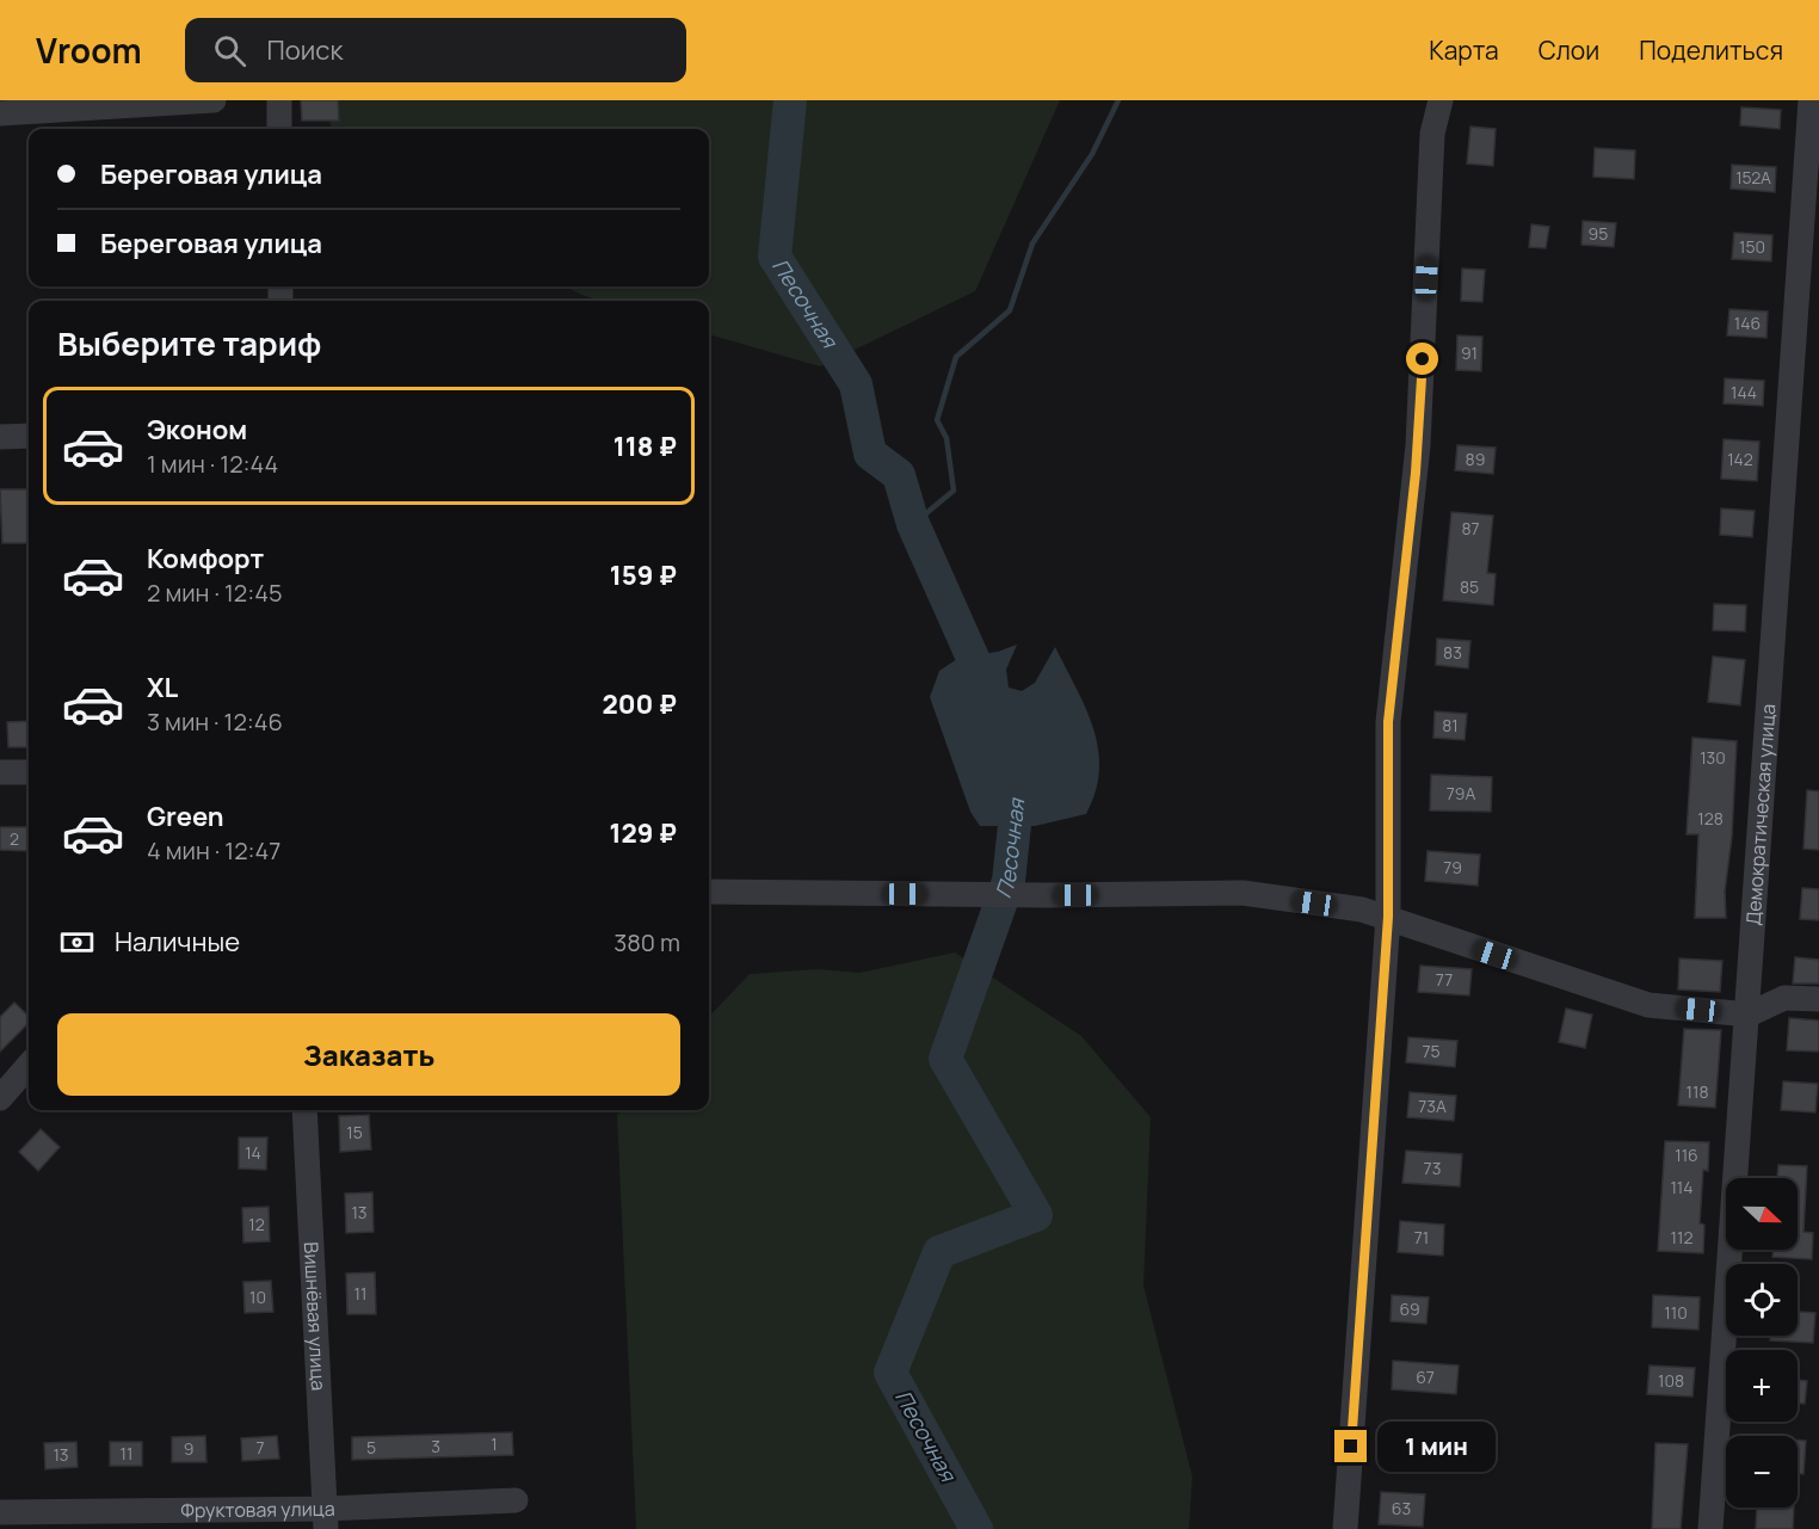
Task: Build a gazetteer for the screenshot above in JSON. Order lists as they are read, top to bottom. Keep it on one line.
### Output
{"streets":{"street":["Демократическая улица","Вишнёвая улица","Фруктовая улица"]},"crossings":[["Вишнёвая улица","Фруктовая улица"]],"water":["Песочная"],"house_numbers":["152А","95","150","146","91","144","89","142","87","85","83","81","130","79А","128","2","79","77","75","118","73А","15","14","116","73","114","13","12","71","112","11","10","69","110","67","108","1","3","7","5","9","11","13","63"],"north":"right","page":{"header":"Vroom","search":"Поиск","nav":["Карта","Слои","Поделиться"],"banner":["Береговая улица","Береговая улица"],"heading":"Выберите тариф","list":[{"name":"Эконом","note":"1 мин · 12:44","value":"118 ₽"},{"name":"Комфорт","note":"2 мин · 12:45","value":"159 ₽"},{"name":"XL","note":"3 мин · 12:46","value":"200 ₽"},{"name":"Green","note":"4 мин · 12:47","value":"129 ₽"}],"pay":["Наличные","380 m"],"buttons":"Заказать","map_buttons":["+","−"],"bubble":"1 мин"}}
